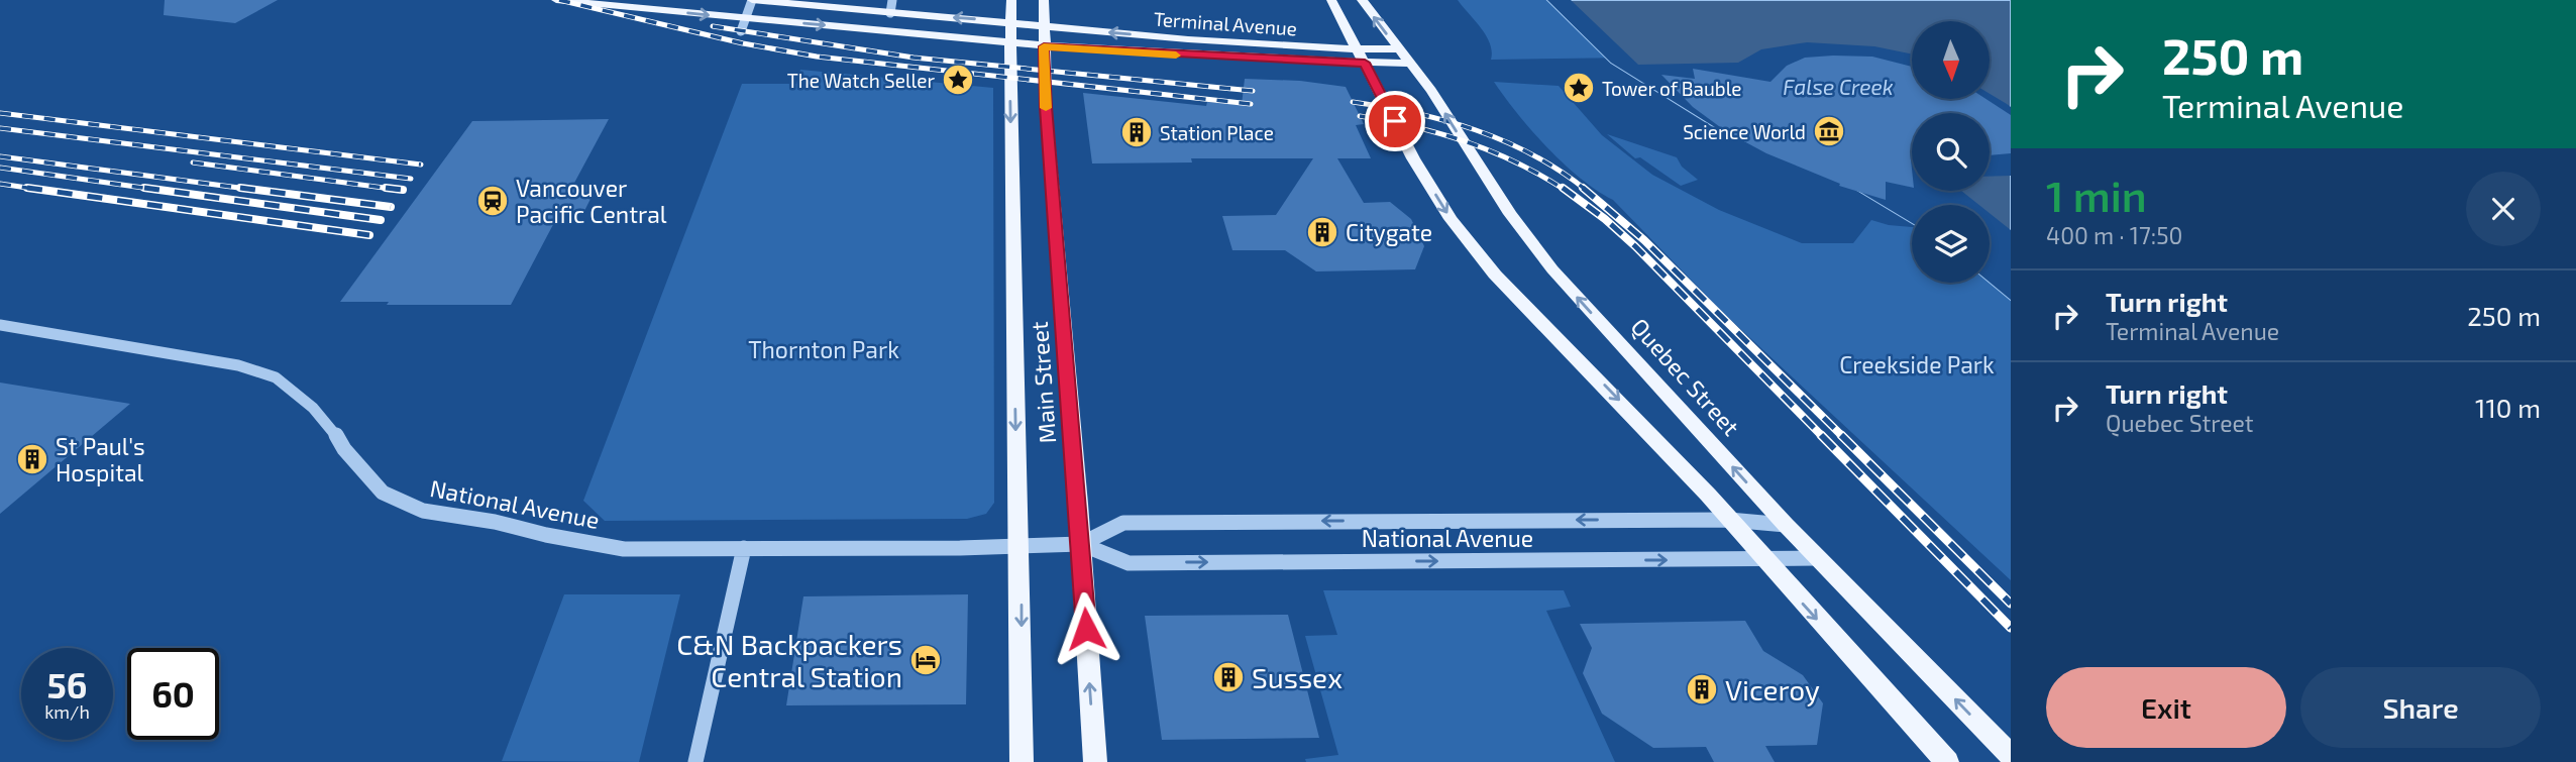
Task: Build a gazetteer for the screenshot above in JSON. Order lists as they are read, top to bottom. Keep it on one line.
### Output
{"streets":{"main road":["Terminal Avenue","Quebec Street","Main Street"],"street":["National Avenue"]},"crossings":[["Terminal Avenue","Quebec Street"],["Terminal Avenue","Main Street"],["Quebec Street","National Avenue"],["Main Street","National Avenue"]],"water":["False Creek"],"parks":["Thornton Park","Creekside Park"],"places":{"place":["The Watch Seller","Tower of Bauble"],"museum":["Science World"],"building":["Station Place","Citygate","St Paul's Hospital","Sussex","Viceroy"],"station":["Vancouver Pacific Central"],"hotel":["C&N Backpackers Central Station"]},"north":"bottom","page":{"turn":["250 m","Terminal Avenue"],"heading":["1 min","400 m · 17:50"],"list":[{"name":"Turn right","note":"Terminal Avenue","value":"250 m"},{"name":"Turn right","note":"Quebec Street","value":"110 m"}],"speed":"56 km/h","limit":"60","buttons":["Exit","Share"]}}
